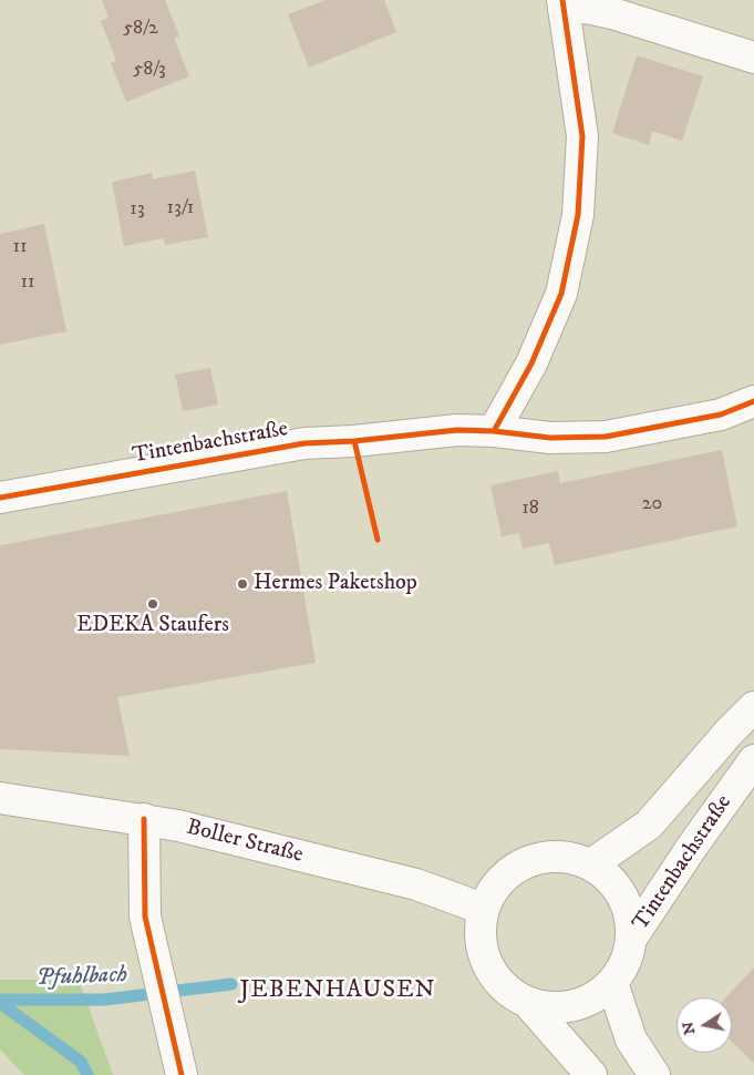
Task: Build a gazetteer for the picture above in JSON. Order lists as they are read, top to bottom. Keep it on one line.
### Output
{"streets":{"street":["Tintenbachstraße","Boller Straße"]},"crossings":[["Tintenbachstraße","Boller Straße"]],"districts":["JEBENHAUSEN"],"water":["Pfuhlbach"],"places":["Hermes Paketshop","EDEKA Staufers"],"house_numbers":["58/2","58/3","13/1","13","11","11","20","18"],"north":"left"}
